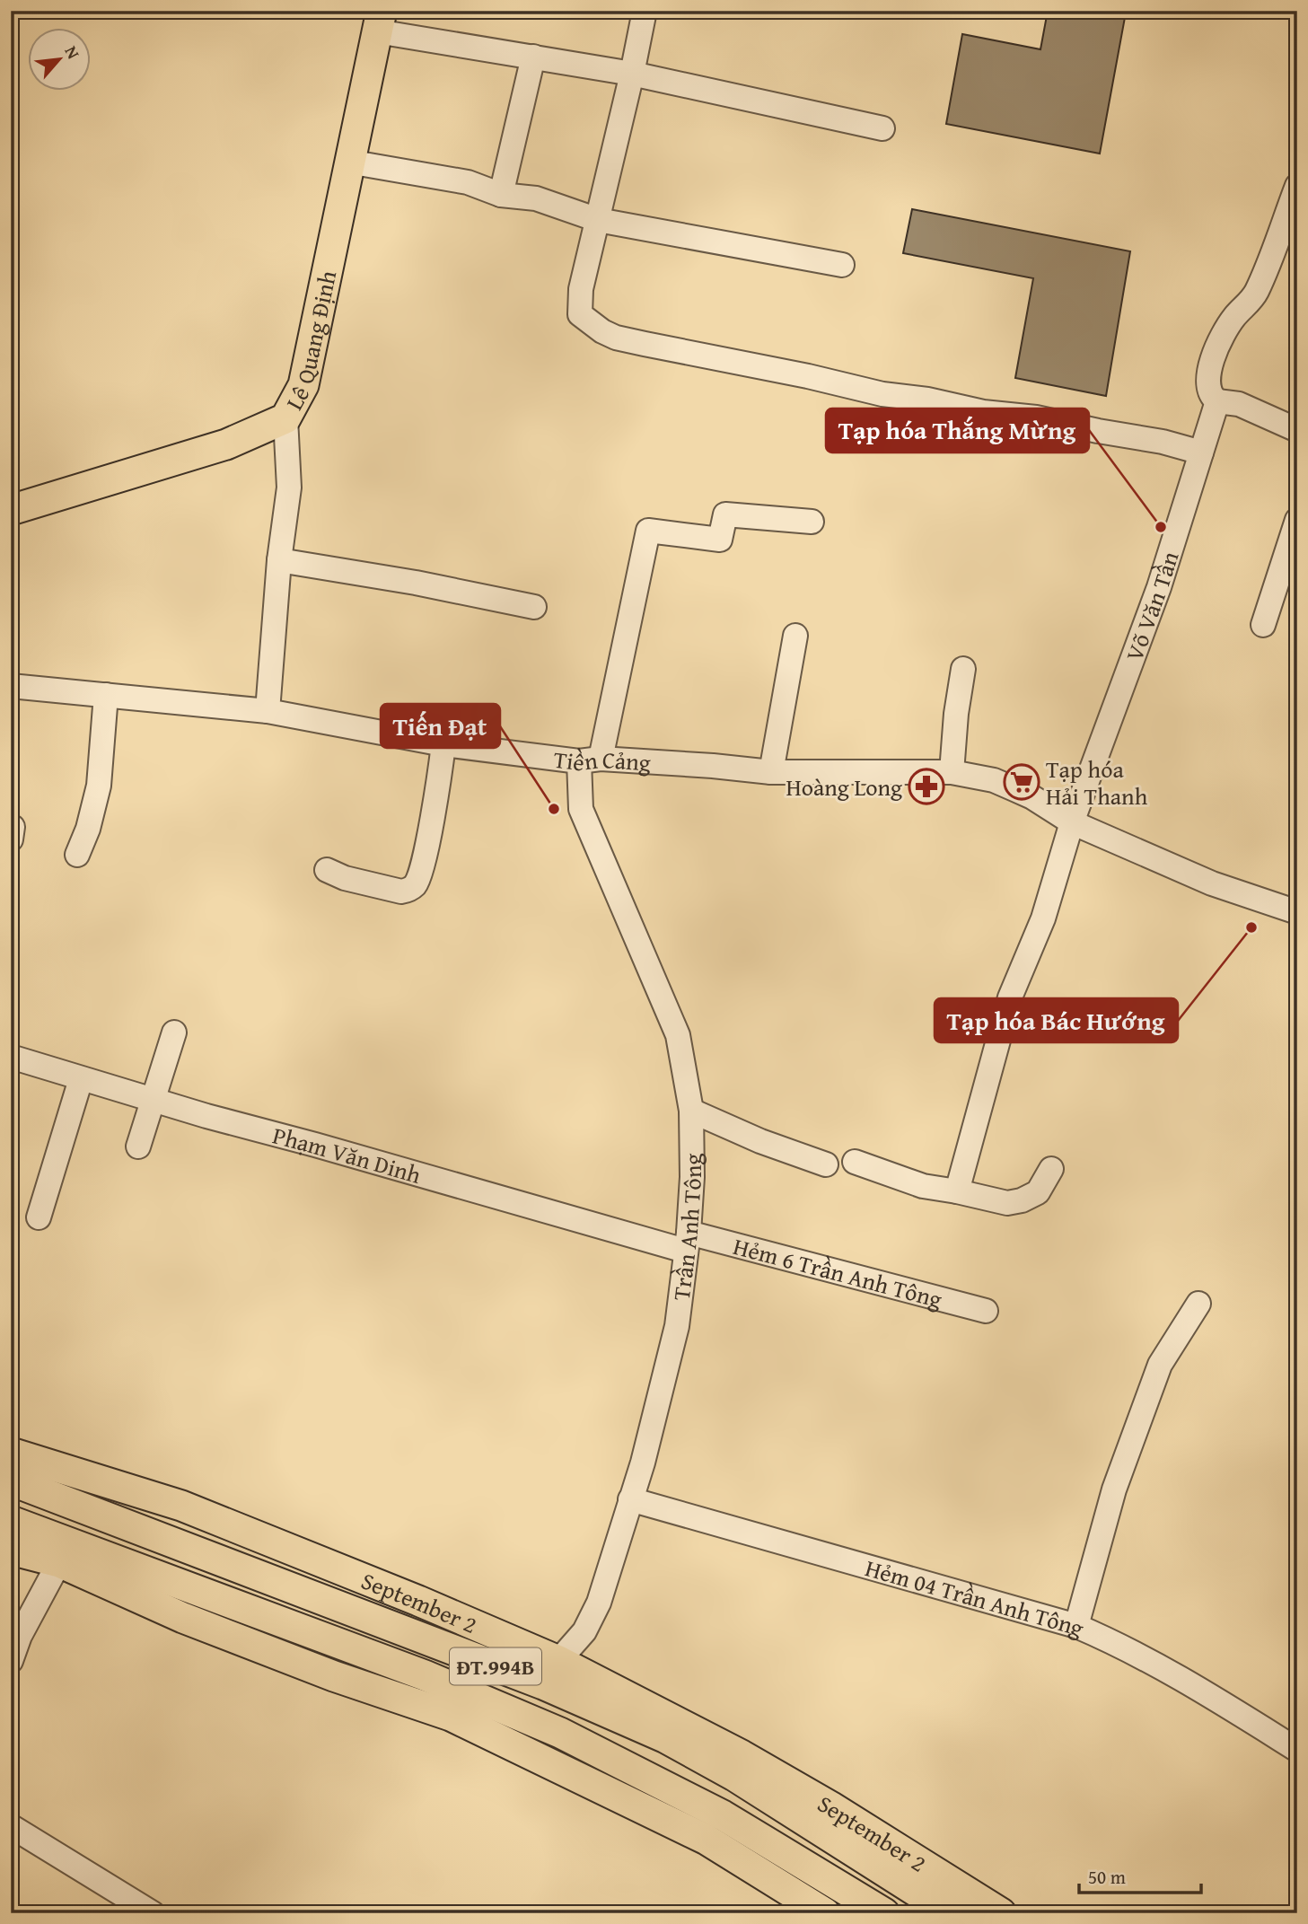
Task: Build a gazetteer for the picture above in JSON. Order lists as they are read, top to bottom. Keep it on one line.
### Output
{"streets":{"main road":["Lê Quang Định","September 2","ĐT.994B"],"street":["Võ Văn Tần","Tiền Cảng","Phạm Văn Dinh","Trần Anh Tông","Hẻm 6 Trần Anh Tông","Hẻm 04 Trần Anh Tông"]},"crossings":[["Võ Văn Tần","Tiền Cảng"],["Tiền Cảng","Trần Anh Tông"],["Phạm Văn Dinh","Trần Anh Tông"],["Phạm Văn Dinh","Hẻm 6 Trần Anh Tông"],["Trần Anh Tông","Hẻm 6 Trần Anh Tông"],["Trần Anh Tông","Hẻm 04 Trần Anh Tông"],["Trần Anh Tông","September 2"]],"places":{"other":["Tạp hóa Thắng Mừng","Tiến Đạt","Tạp hóa Bác Hướng"],"supermarket":["Tạp hóa Hải Thanh"],"pharmacy":["Hoàng Long"]},"scale_bar":"50 m","north":"top right"}
